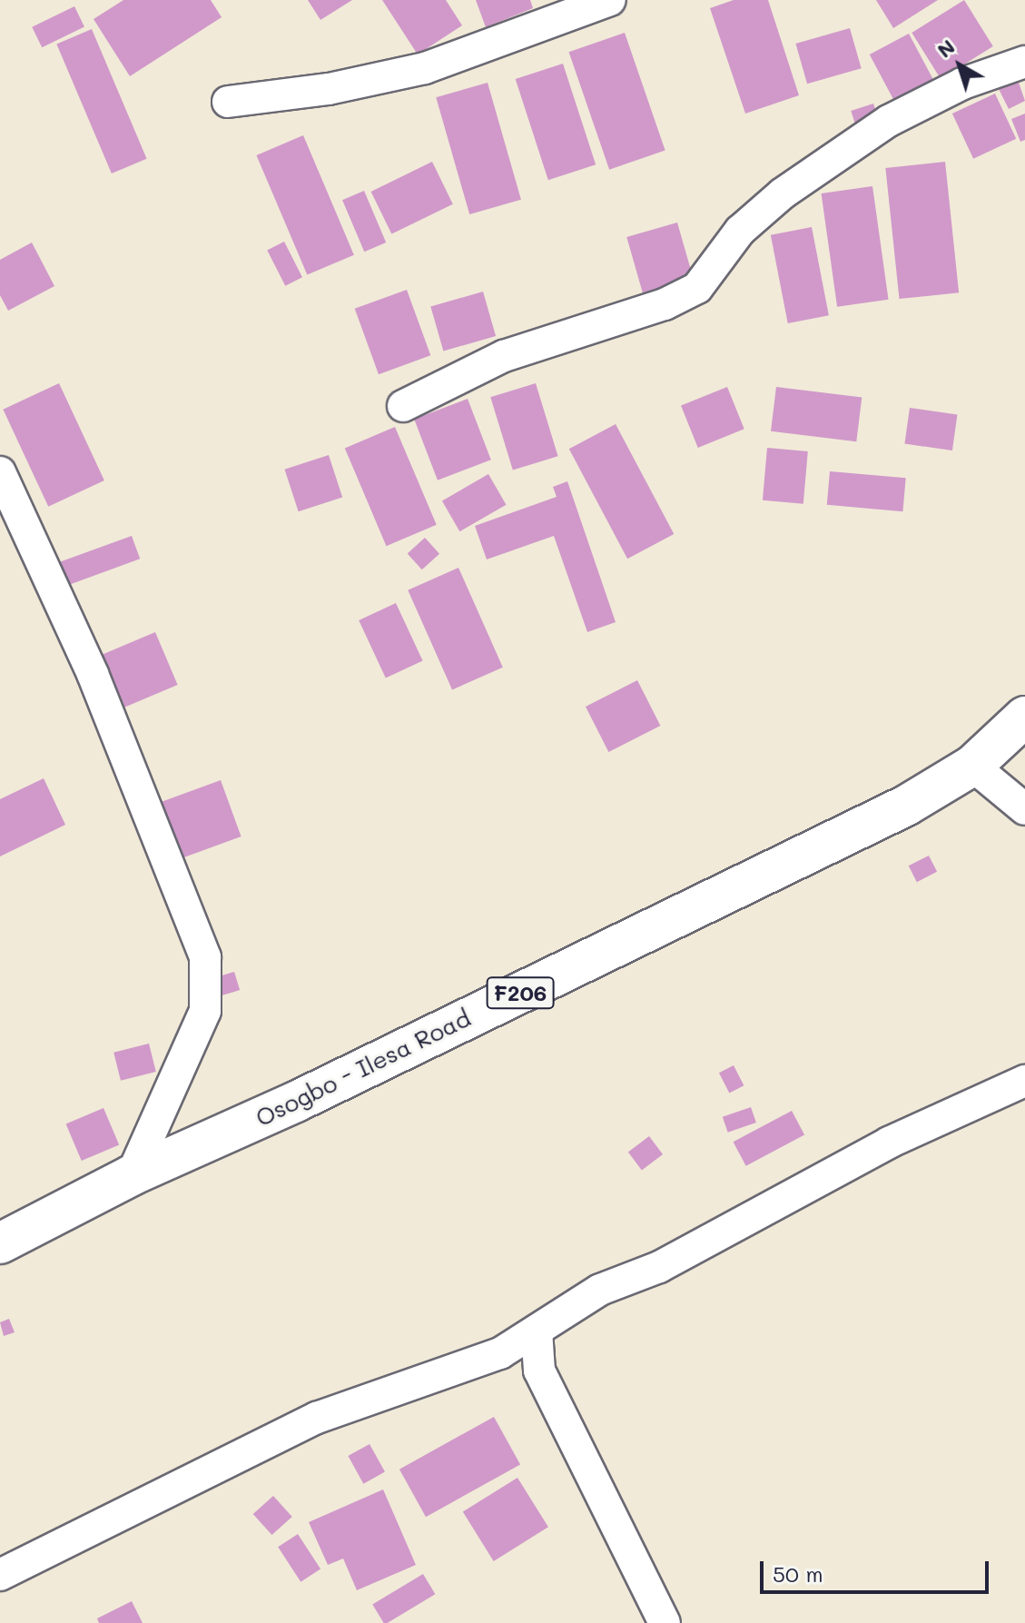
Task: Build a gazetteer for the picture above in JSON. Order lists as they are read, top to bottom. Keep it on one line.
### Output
{"streets":{"main road":["F206","Osogbo - Ilesa Road"]},"scale_bar":"50 m","north":"top left"}
